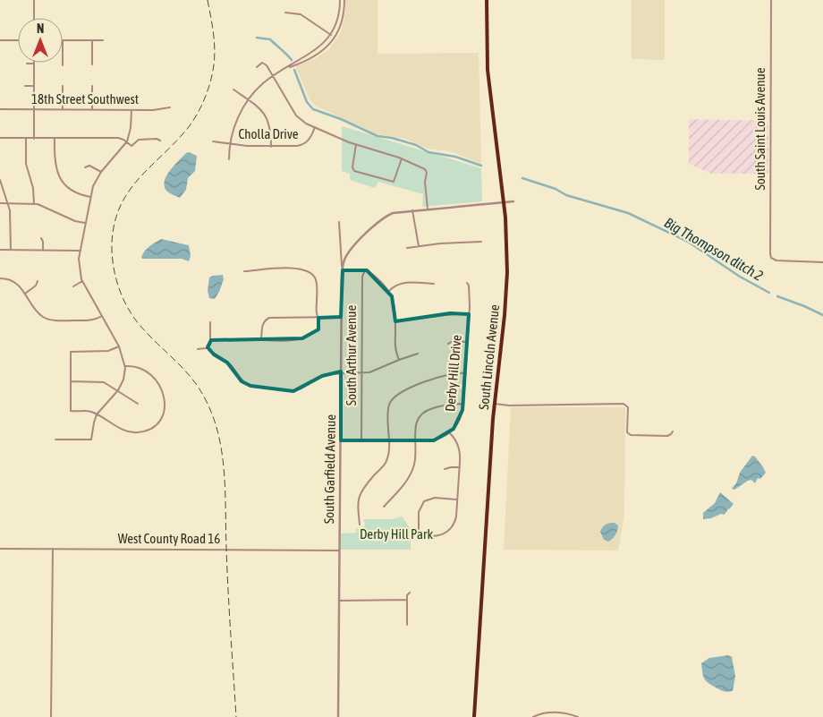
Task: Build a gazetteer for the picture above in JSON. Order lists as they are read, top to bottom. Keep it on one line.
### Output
{"streets":{"highway":["South Lincoln Avenue"],"street":["18th Street Southwest","South Saint Louis Avenue","Cholla Drive","South Arthur Avenue","Derby Hill Drive","South Garfield Avenue","West County Road 16"]},"crossings":[["South Garfield Avenue","West County Road 16"]],"water":["Big Thompson ditch 2"],"parks":["Derby Hill Park"],"north":"top"}
